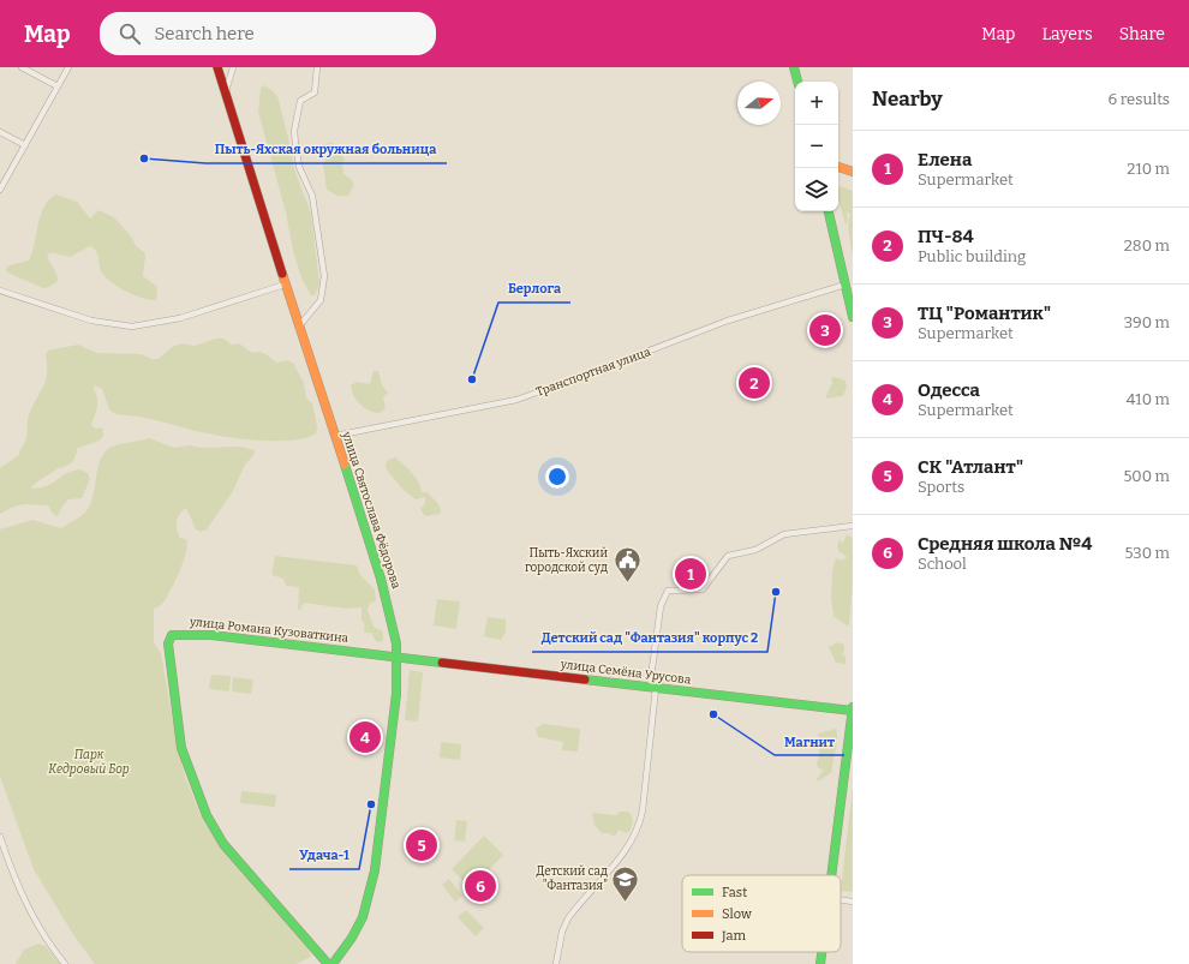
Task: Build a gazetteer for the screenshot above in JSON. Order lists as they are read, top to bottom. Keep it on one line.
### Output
{"streets":{"street":["Транспортная улица","улица Святослава Фёдорова","улица Романа Кузоваткина","улица Семёна Урусова"]},"crossings":[["Транспортная улица","улица Святослава Фёдорова"],["улица Святослава Фёдорова","улица Романа Кузоваткина"],["улица Святослава Фёдорова","улица Семёна Урусова"],["улица Романа Кузоваткина","улица Семёна Урусова"]],"parks":["Парк Кедровый Бор"],"places":{"other":["Пыть-Яхская окружная больница","Берлога","Детский сад \"Фантазия\" корпус 2","Магнит","Удача-1"],"public building":["Пыть-Яхский городской суд"],"school or university":["Детский сад \"Фантазия\""]},"legend":["Fast","Slow","Jam"],"north":"right","page":{"header":"Map","search":"Search here","nav":["Map","Layers","Share"],"heading":["Nearby","6 results"],"map_buttons":["+","−"],"list":[{"mark":"1","name":"Елена","note":"Supermarket","value":"210 m"},{"mark":"2","name":"ПЧ-84","note":"Public building","value":"280 m"},{"mark":"3","name":"ТЦ \"Романтик\"","note":"Supermarket","value":"390 m"},{"mark":"4","name":"Одесса","note":"Supermarket","value":"410 m"},{"mark":"5","name":"СК \"Атлант\"","note":"Sports","value":"500 m"},{"mark":"6","name":"Средняя школа №4","note":"School","value":"530 m"}],"pins":["3","2","1","4","5","6"]}}
